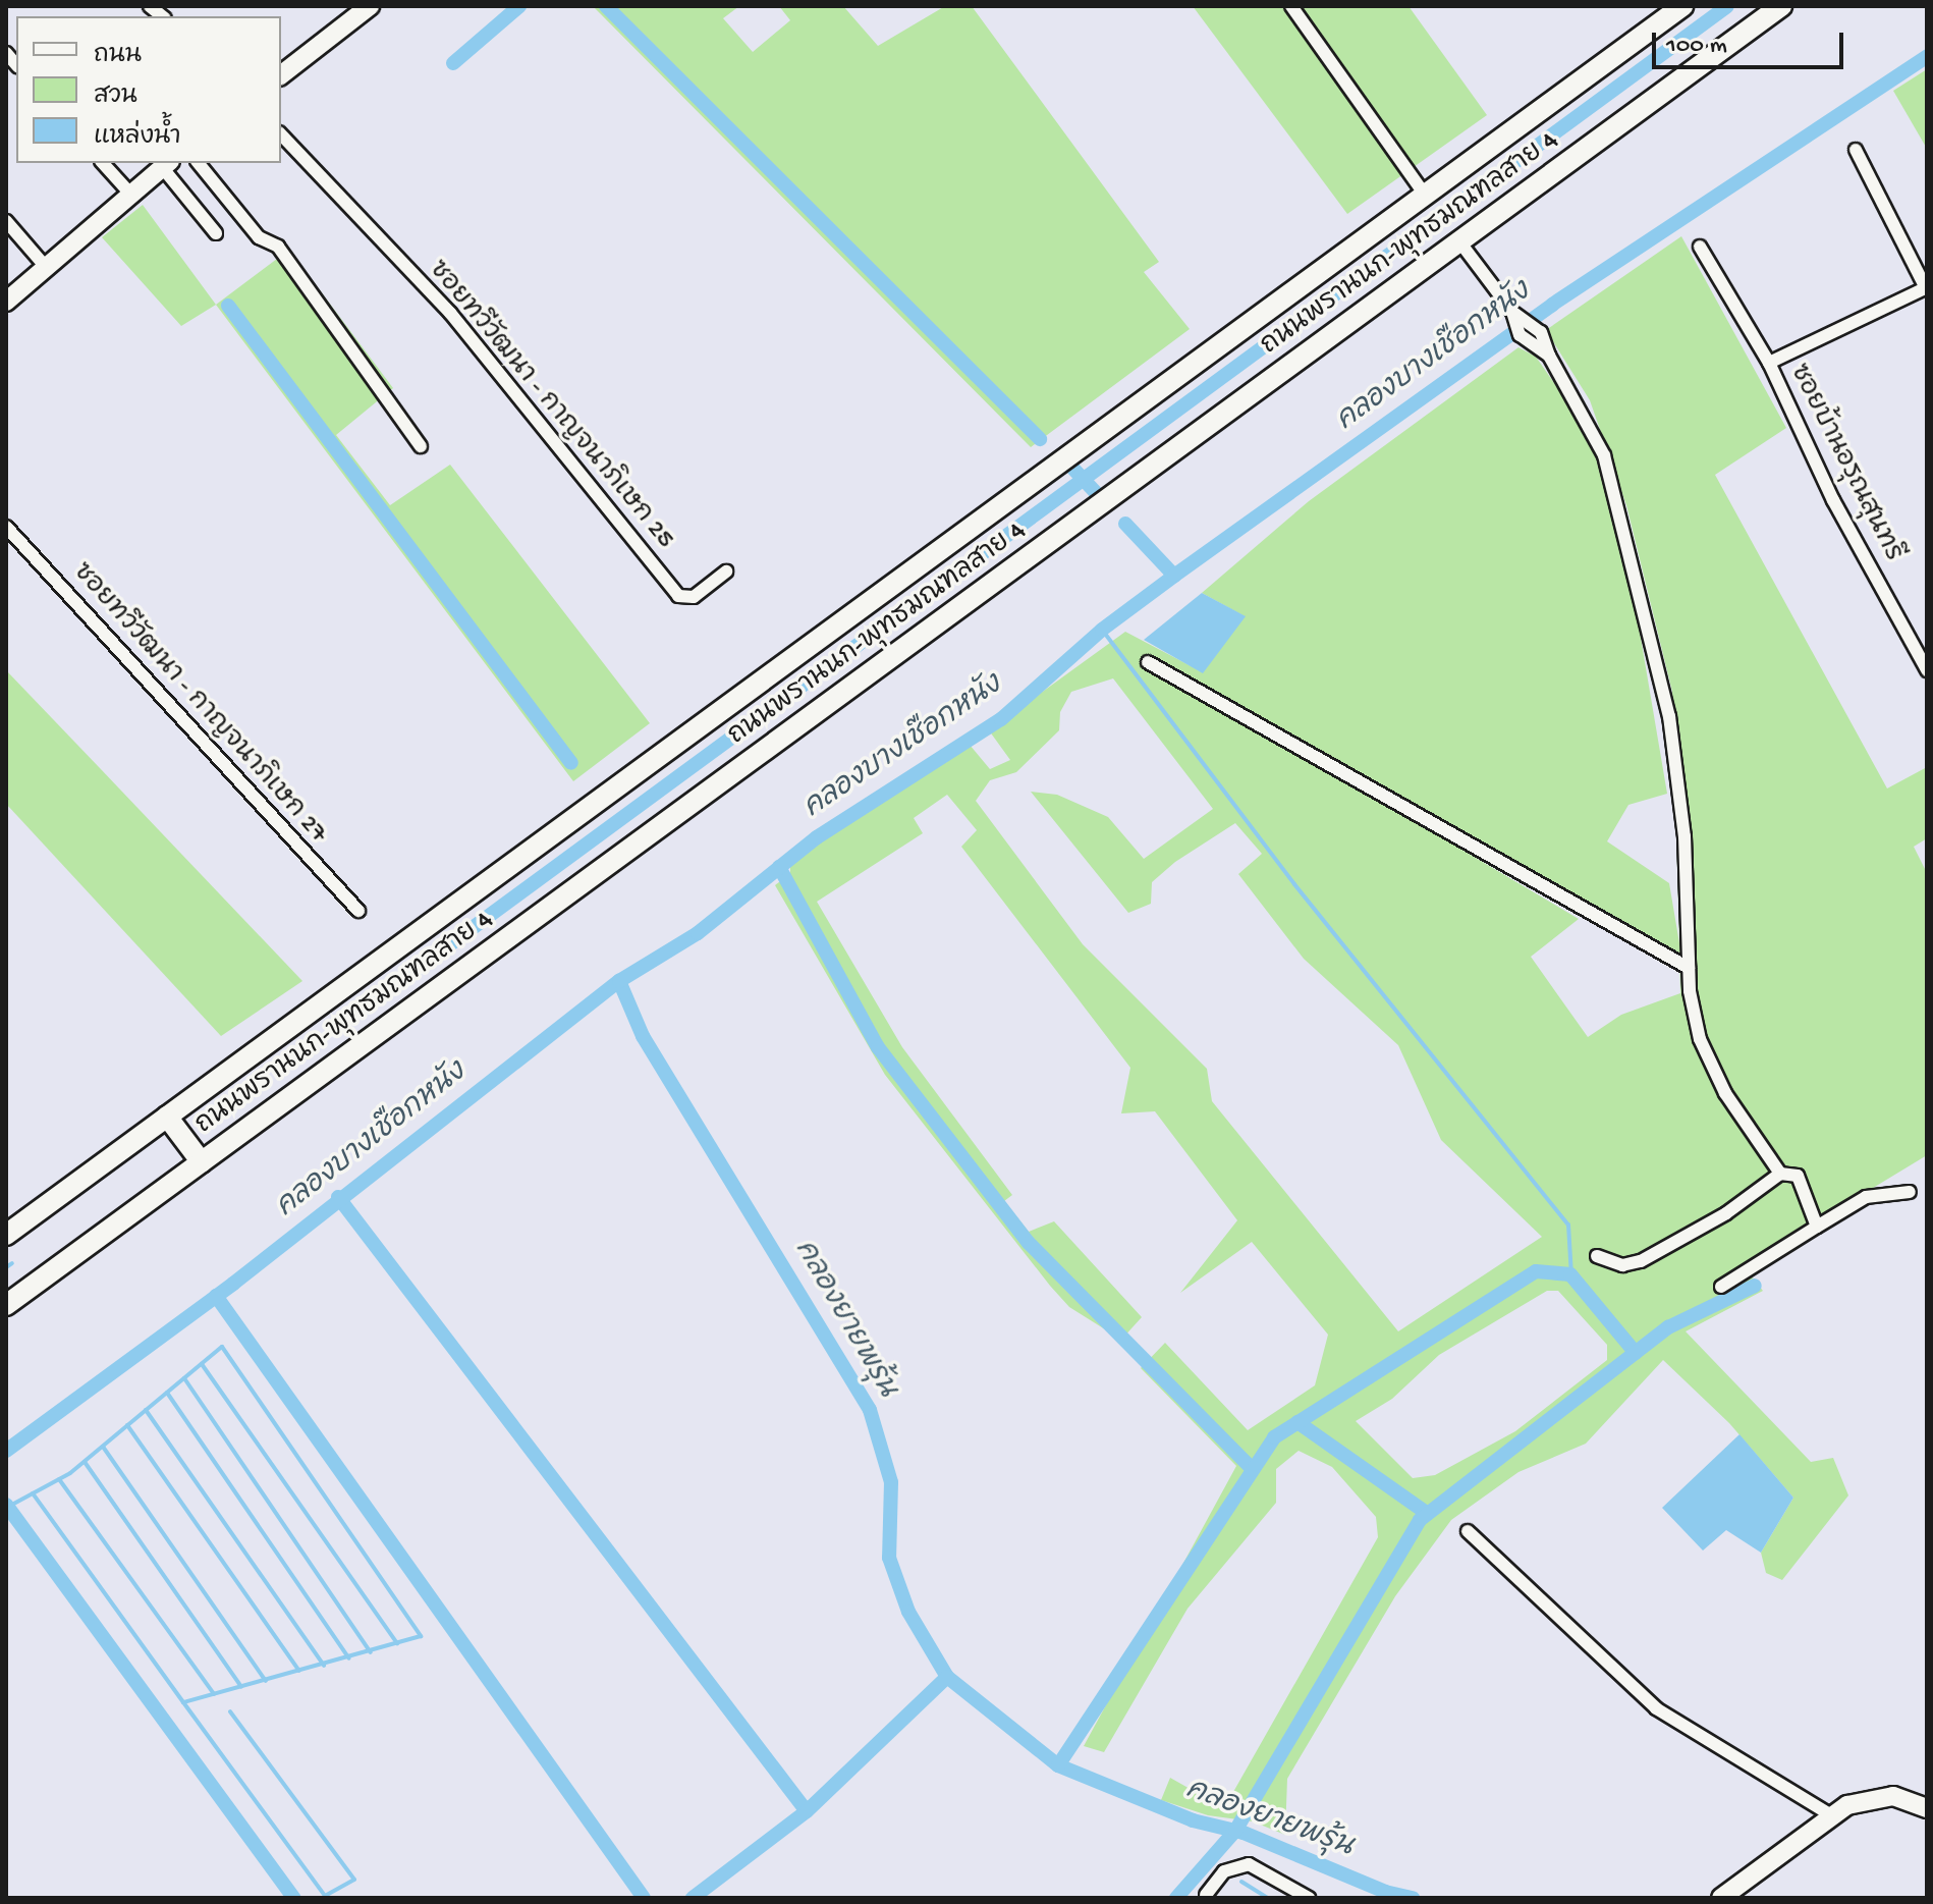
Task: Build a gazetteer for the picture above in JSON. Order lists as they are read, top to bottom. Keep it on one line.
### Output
{"streets":{"main road":["ถนนพรานนก-พุทธมณฑลสาย 4"],"street":["ซอยทวีวัฒนา - กาญจนาภิเษก 25","ซอยบ้านอรุณสุนทรี","ซอยทวีวัฒนา - กาญจนาภิเษก 27"]},"water":["คลองบางเชือกหนัง","คลองยายพรุ้น"],"legend":["ถนน","สวน","แหล่งน้ำ"],"scale_bar":"100 m"}
